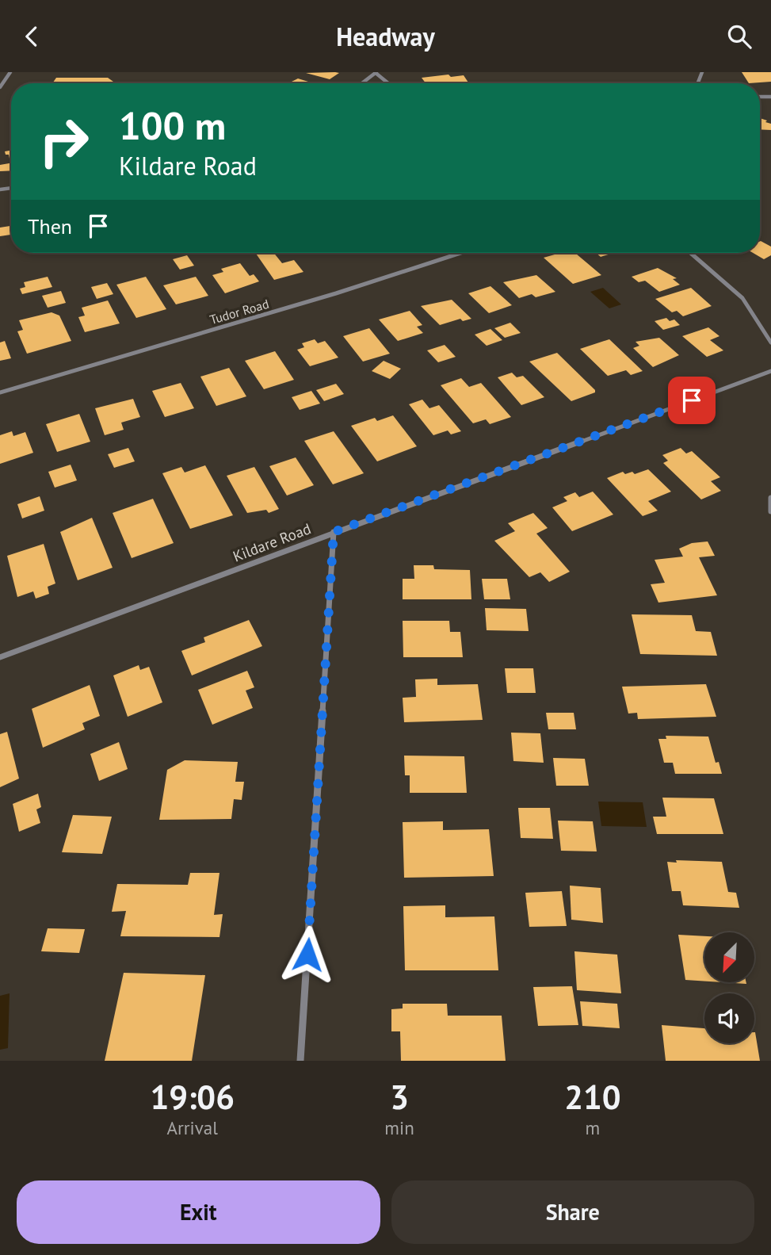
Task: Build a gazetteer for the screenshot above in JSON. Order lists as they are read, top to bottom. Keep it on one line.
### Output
{"streets":{"street":["Tudor Road","Kildare Road"]},"north":"bottom left","page":{"header":"Headway","turn":["100 m","Kildare Road"],"then":"Then","eta":["19:06","Arrival","3","min","210","m"],"buttons":["Exit","Share"]}}
